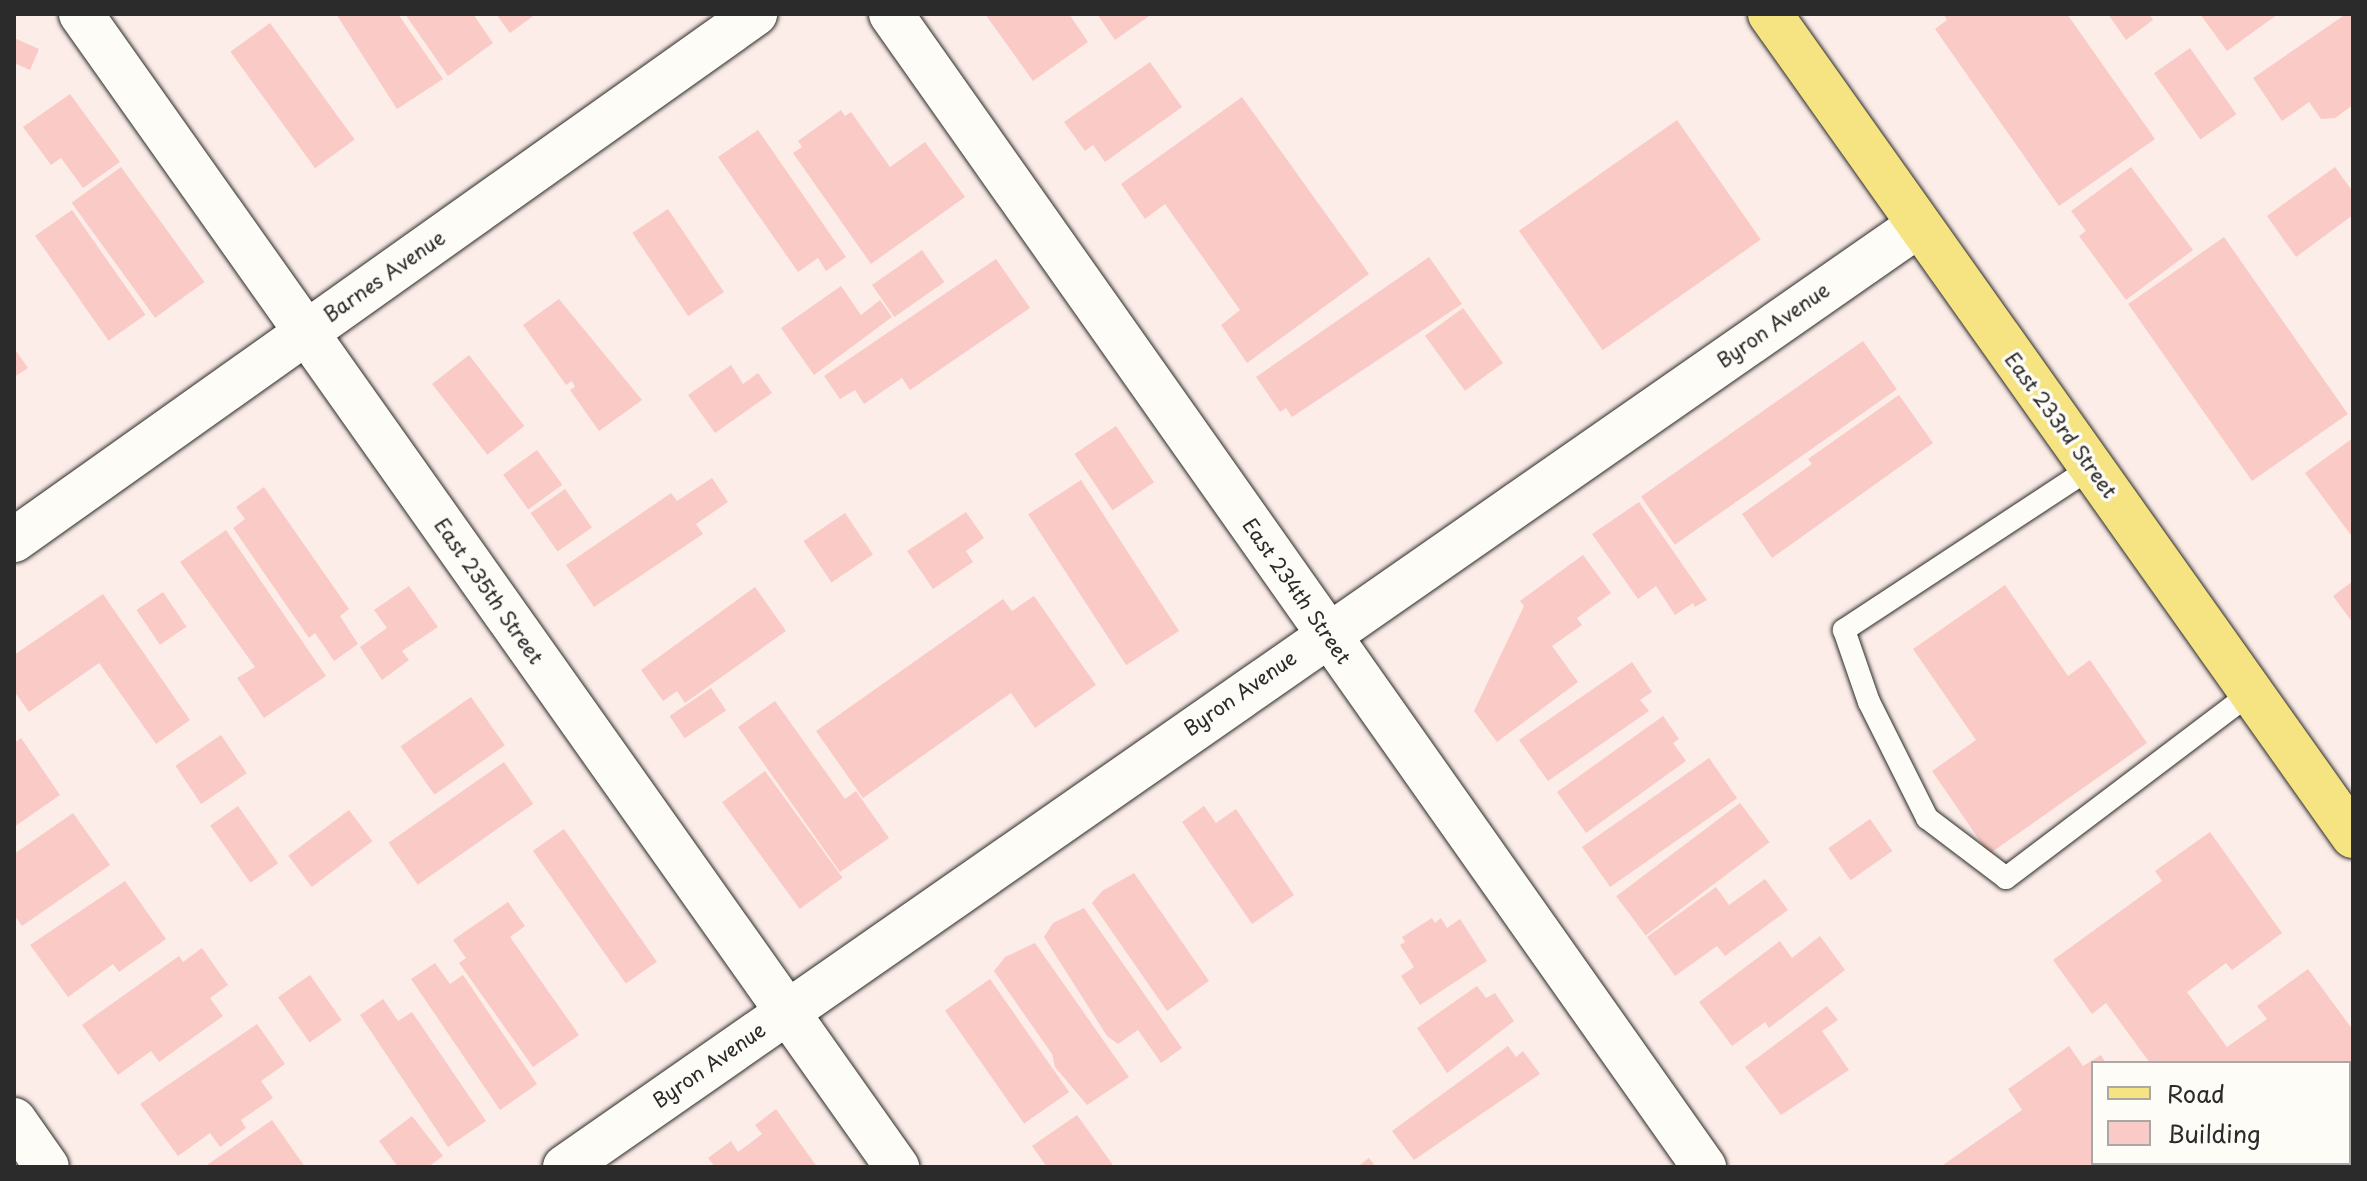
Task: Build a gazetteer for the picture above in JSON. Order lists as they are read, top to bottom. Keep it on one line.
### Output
{"streets":{"main road":["East 233rd Street"],"street":["Barnes Avenue","Byron Avenue","East 235th Street","East 234th Street"]},"crossings":[["Barnes Avenue","East 235th Street"],["Byron Avenue","East 233rd Street"],["Byron Avenue","East 235th Street"],["Byron Avenue","East 234th Street"]],"legend":["Road","Building"]}
